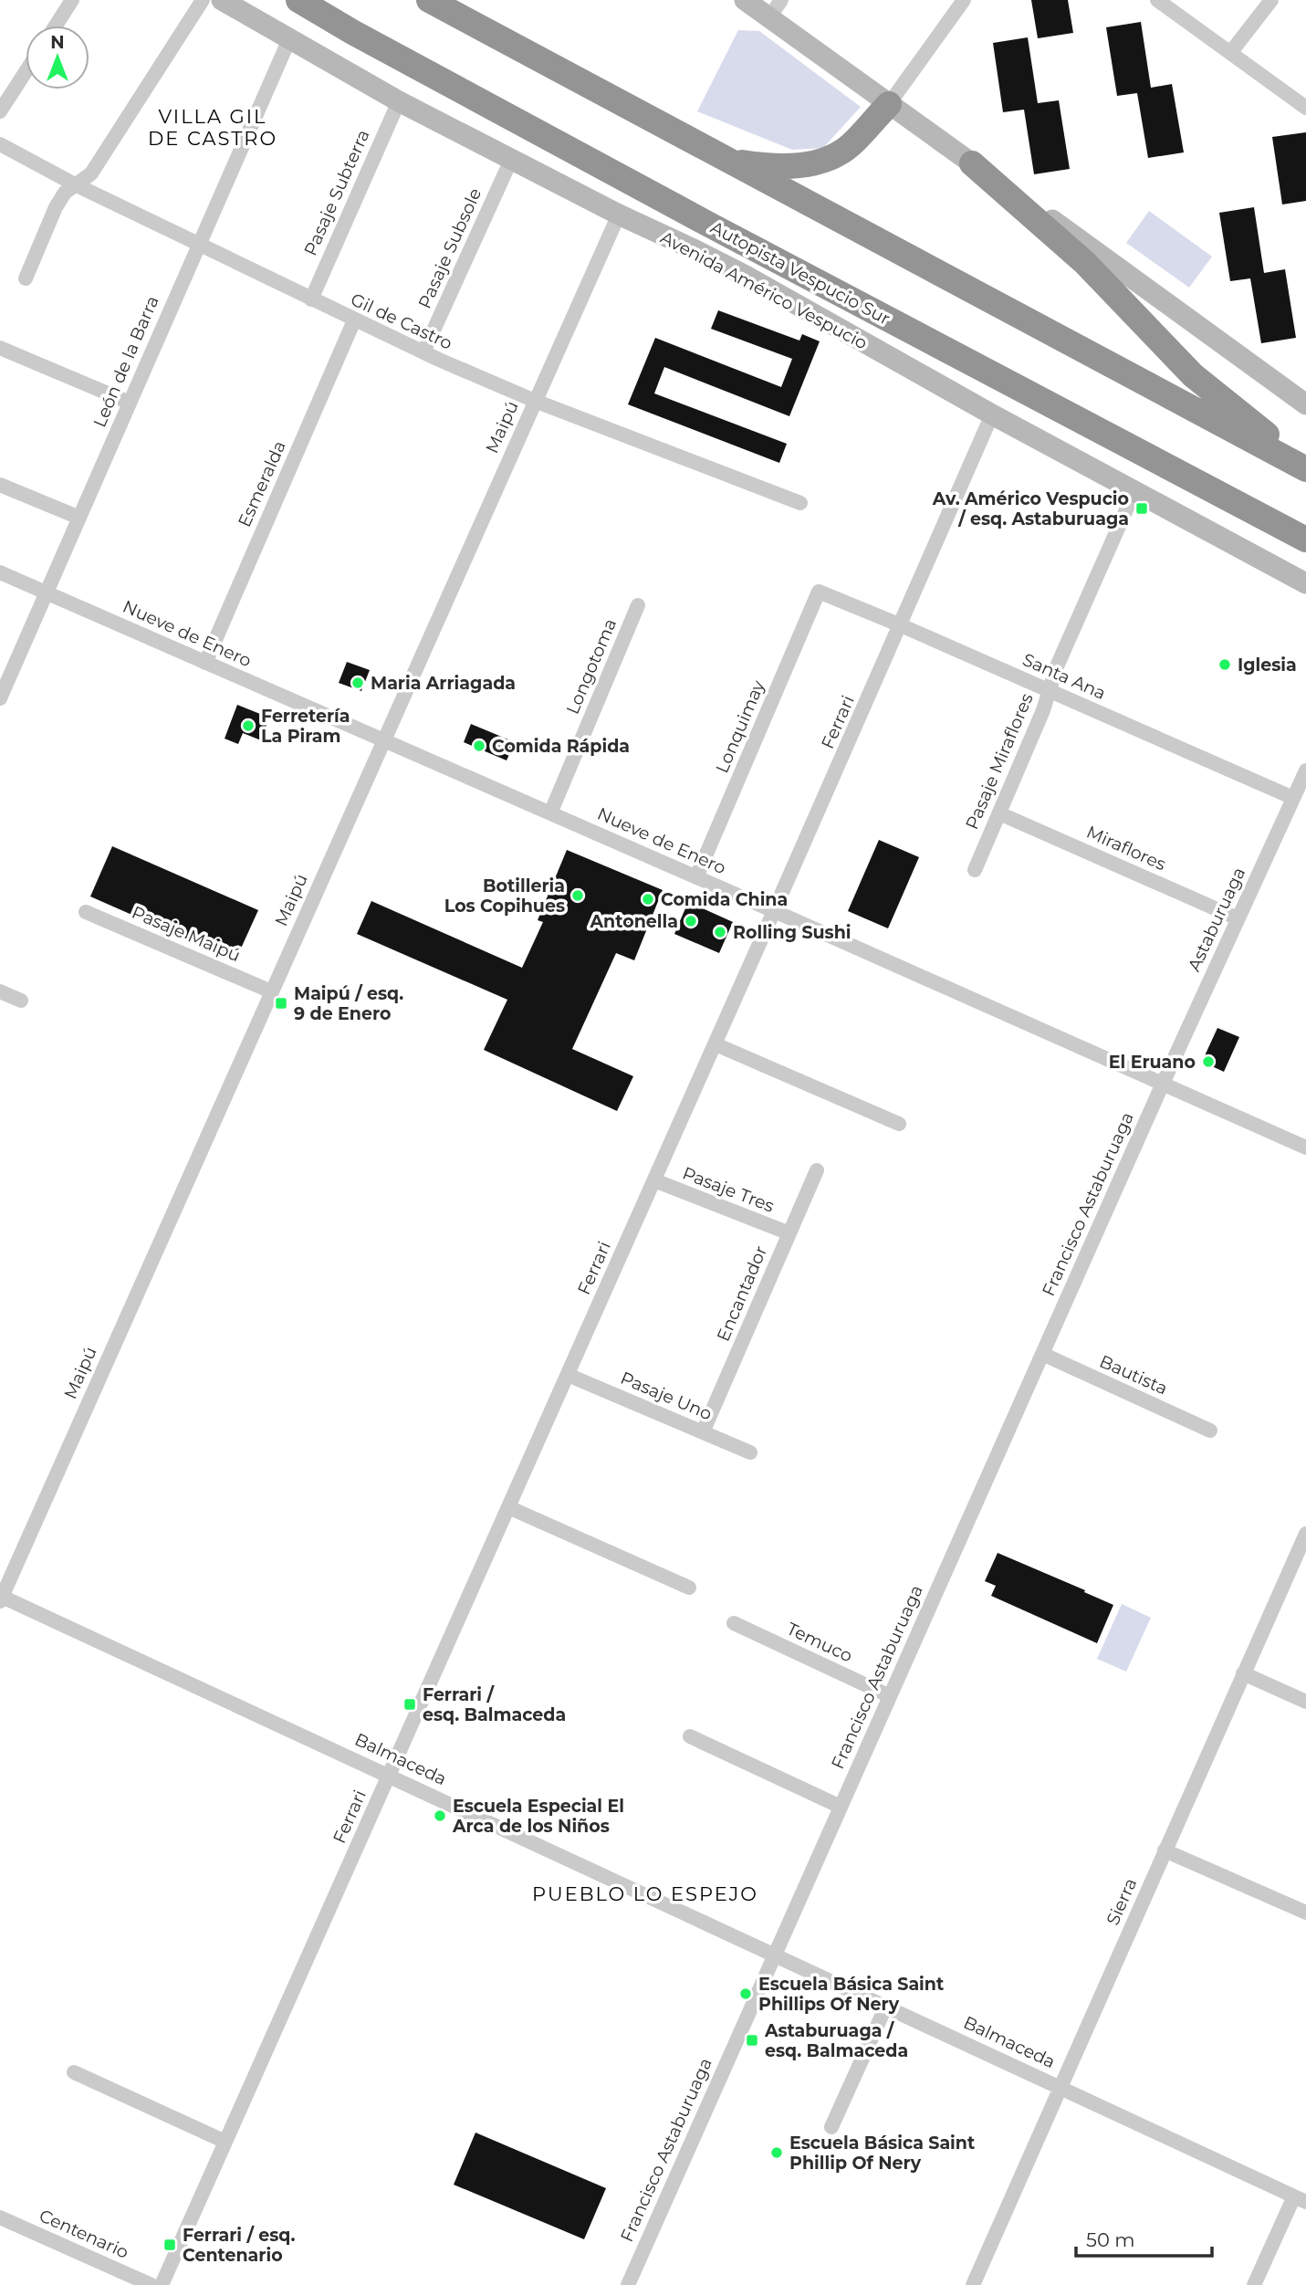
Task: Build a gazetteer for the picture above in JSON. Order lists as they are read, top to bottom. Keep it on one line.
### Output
{"streets":{"highway":["Autopista Vespucio Sur"],"main road":["Avenida Américo Vespucio"],"street":["Pasaje Subterra","Pasaje Subsole","Gil de Castro","León de la Barra","Maipú","Esmeralda","Nueve de Enero","Longotoma","Santa Ana","Ferrari","Lonquimay","Pasaje Miraflores","Miraflores","Astaburuaga","Pasaje Maipú","Pasaje Tres","Francisco Astaburuaga","Encantador","Bautista","Pasaje Uno","Temuco","Balmaceda","Sierra","Centenario"]},"crossings":[["Pasaje Subterra","Avenida Américo Vespucio"],["Pasaje Subterra","Gil de Castro"],["Pasaje Subsole","Avenida Américo Vespucio"],["Pasaje Subsole","Gil de Castro"],["Avenida Américo Vespucio","León de la Barra"],["Avenida Américo Vespucio","Maipú"],["Avenida Américo Vespucio","Ferrari"],["Avenida Américo Vespucio","Pasaje Miraflores"],["Gil de Castro","León de la Barra"],["Gil de Castro","Maipú"],["Gil de Castro","Esmeralda"],["León de la Barra","Nueve de Enero"],["Maipú","Nueve de Enero"],["Maipú","Pasaje Maipú"],["Maipú","Balmaceda"],["Esmeralda","Nueve de Enero"],["Nueve de Enero","Longotoma"],["Nueve de Enero","Ferrari"],["Nueve de Enero","Lonquimay"],["Nueve de Enero","Astaburuaga"],["Nueve de Enero","Francisco Astaburuaga"],["Santa Ana","Ferrari"],["Santa Ana","Lonquimay"],["Santa Ana","Pasaje Miraflores"],["Santa Ana","Astaburuaga"],["Ferrari","Pasaje Tres"],["Ferrari","Pasaje Uno"],["Ferrari","Balmaceda"],["Pasaje Miraflores","Miraflores"],["Miraflores","Astaburuaga"],["Astaburuaga","Francisco Astaburuaga"],["Pasaje Tres","Encantador"],["Francisco Astaburuaga","Bautista"],["Francisco Astaburuaga","Temuco"],["Francisco Astaburuaga","Balmaceda"],["Encantador","Pasaje Uno"],["Balmaceda","Sierra"]],"districts":["VILLA GIL DE CASTRO","PUEBLO LO ESPEJO"],"places":{"transit":["Av. Américo Vespucio / esq. Astaburuaga","Maipú / esq. 9 de Enero","Ferrari / esq. Balmaceda","Astaburuaga / esq. Balmaceda","Ferrari / esq. Centenario"],"other":["Iglesia","Maria Arriagada","Ferretería La Piram","Comida Rápida","Botilleria Los Copihues","Comida China","Antonella","Rolling Sushi","El Eruano","Escuela Especial El Arca de los Niños","Escuela Básica Saint Phillips Of Nery","Escuela Básica Saint Phillip Of Nery"]},"scale_bar":"50 m","north":"top"}
